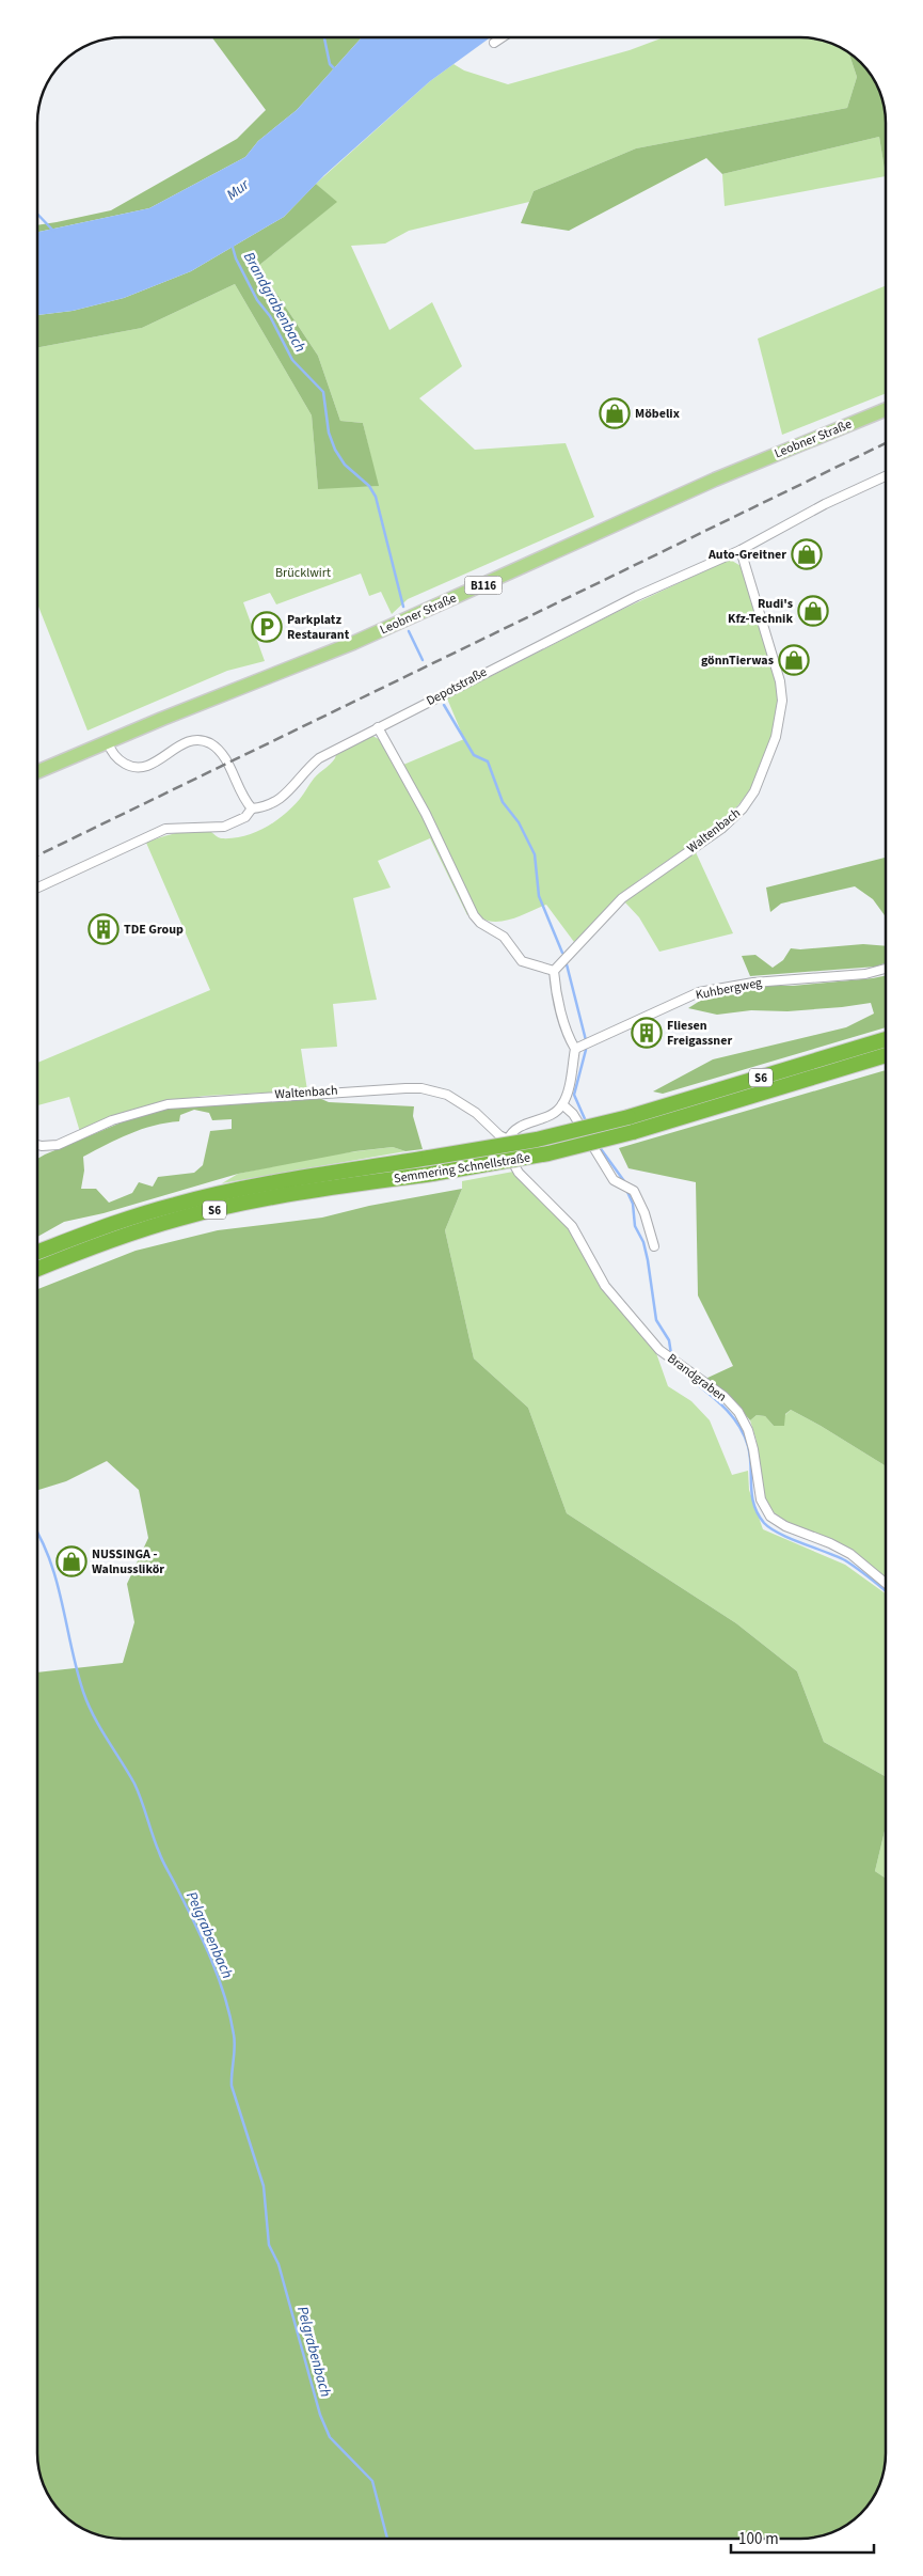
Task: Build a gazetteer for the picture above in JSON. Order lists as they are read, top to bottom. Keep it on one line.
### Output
{"streets":{"highway":["S6","Semmering Schnellstraße"],"main road":["Leobner Straße","B116"],"street":["Depotstraße","Waltenbach","Kuhbergweg","Brandgraben"]},"crossings":[["Depotstraße","Waltenbach"],["Waltenbach","Brandgraben"]],"water":["Mur","Brandgrabenbach","Pelgrabenbach"],"parks":["Brücklwirt"],"places":{"shop":["Möbelix","Auto-Greitner","Rudi's Kfz-Technik","gönnTierwas","NUSSINGA - Walnusslikör"],"parking":["Parkplatz Restaurant"],"building":["TDE Group","Fliesen Freigassner"]},"scale_bar":"100 m"}
